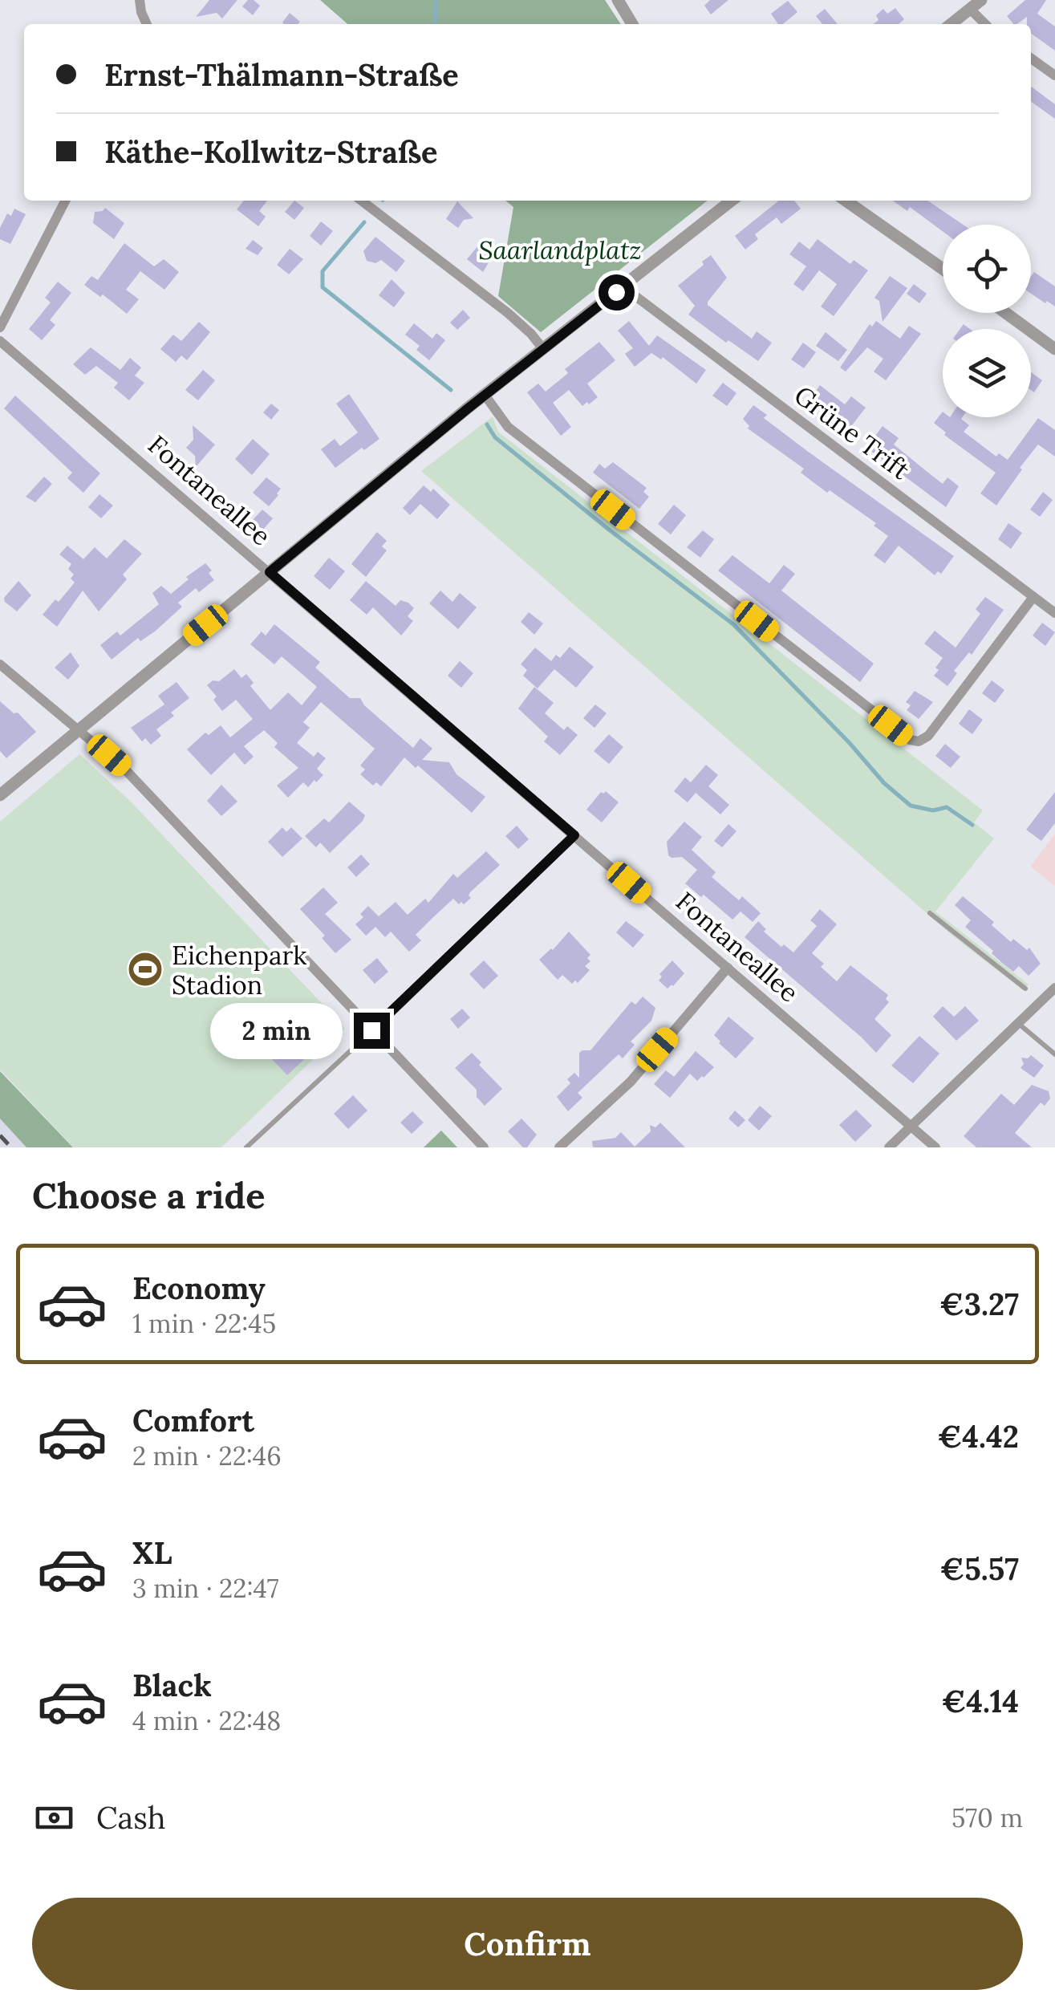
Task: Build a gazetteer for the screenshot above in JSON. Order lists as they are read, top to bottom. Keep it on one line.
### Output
{"streets":{"street":["Grüne Trift","Fontaneallee"]},"parks":["Saarlandplatz"],"places":{"sports":["Eichenpark Stadion"]},"page":{"banner":["Ernst-Thälmann-Straße","Käthe-Kollwitz-Straße"],"bubble":"2 min","heading":"Choose a ride","list":[{"name":"Economy","note":"1 min · 22:45","value":"€3.27"},{"name":"Comfort","note":"2 min · 22:46","value":"€4.42"},{"name":"XL","note":"3 min · 22:47","value":"€5.57"},{"name":"Black","note":"4 min · 22:48","value":"€4.14"}],"pay":["Cash","570 m"],"buttons":"Confirm"}}
